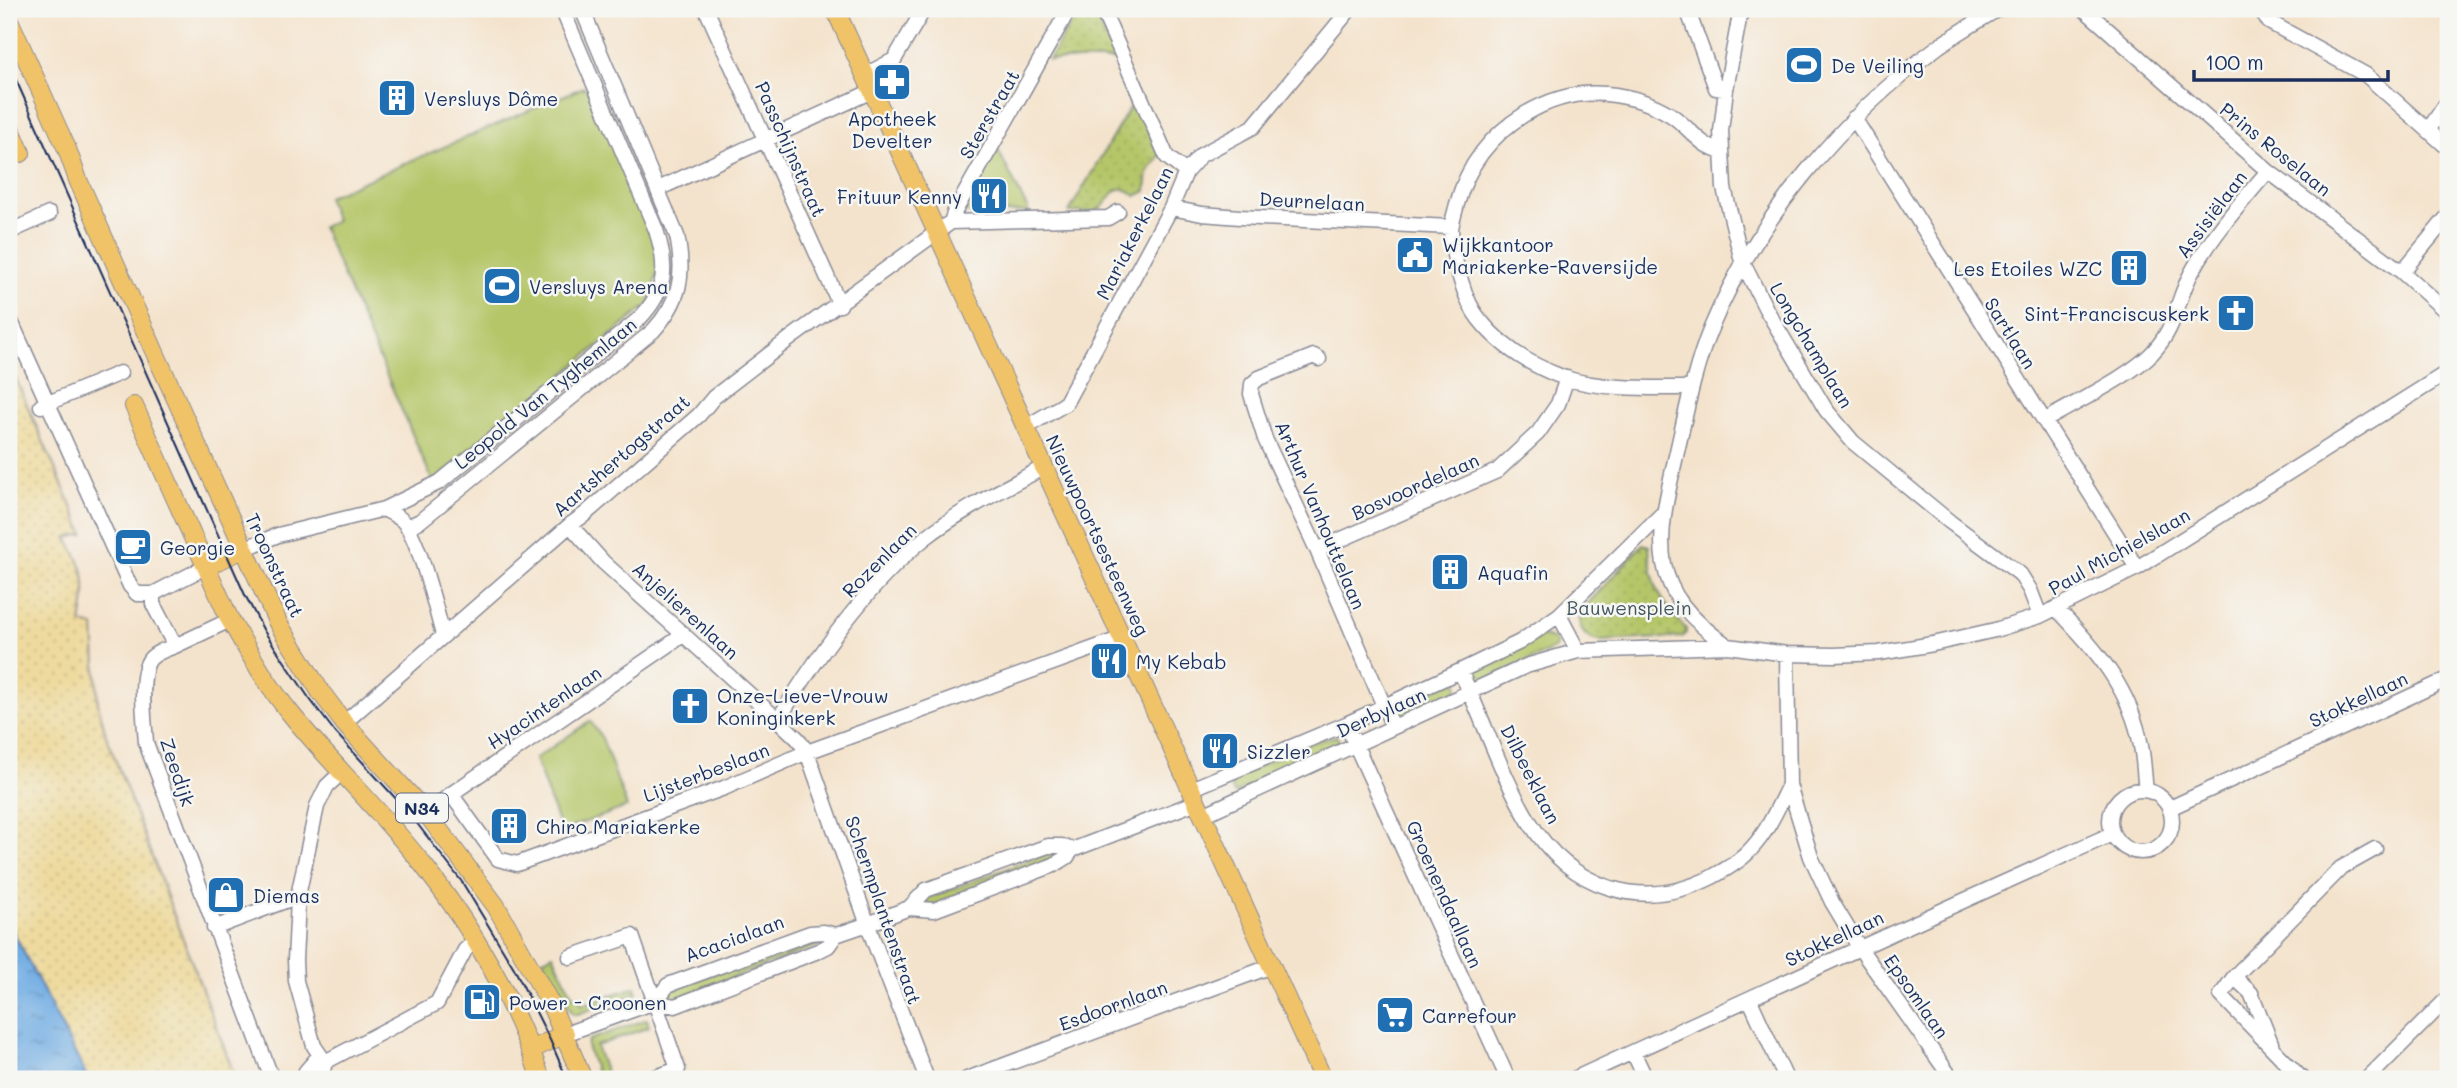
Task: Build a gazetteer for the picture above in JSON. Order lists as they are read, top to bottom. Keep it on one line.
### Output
{"streets":{"main road":["Nieuwpoortsesteenweg","Troonstraat","N34","Acacialaan"],"street":["Sterstraat","Passchijnstraat","Prins Roselaan","Deurnelaan","Assisiëlaan","Mariakerkelaan","Sartlaan","Longchamplaan","Leopold Van Tyghemlaan","Aartshertogstraat","Bosvoordelaan","Arthur Vanhouttelaan","Paul Michielslaan","Rozenlaan","Anjelierenlaan","Stokkellaan","Hyacintenlaan","Derbylaan","Zeedijk","Lijsterbeslaan","Dilbeeklaan","Groenendaallaan","Schermplantenstraat","Epsomlaan","Esdoornlaan"]},"crossings":[["Sterstraat","Aartshertogstraat"],["Sterstraat","Nieuwpoortsesteenweg"],["Passchijnstraat","Aartshertogstraat"],["Prins Roselaan","Assisiëlaan"],["Deurnelaan","Mariakerkelaan"],["Assisiëlaan","Sartlaan"],["Mariakerkelaan","Nieuwpoortsesteenweg"],["Sartlaan","Paul Michielslaan"],["Longchamplaan","Paul Michielslaan"],["Leopold Van Tyghemlaan","Troonstraat"],["Aartshertogstraat","Nieuwpoortsesteenweg"],["Aartshertogstraat","Troonstraat"],["Aartshertogstraat","Anjelierenlaan"],["Bosvoordelaan","Arthur Vanhouttelaan"],["Arthur Vanhouttelaan","Derbylaan"],["Nieuwpoortsesteenweg","Rozenlaan"],["Nieuwpoortsesteenweg","Derbylaan"],["Nieuwpoortsesteenweg","Lijsterbeslaan"],["Nieuwpoortsesteenweg","Acacialaan"],["Nieuwpoortsesteenweg","Esdoornlaan"],["Paul Michielslaan","Epsomlaan"],["Rozenlaan","Anjelierenlaan"],["Troonstraat","Hyacintenlaan"],["Troonstraat","Acacialaan"],["Anjelierenlaan","Hyacintenlaan"],["Anjelierenlaan","Lijsterbeslaan"],["Anjelierenlaan","Schermplantenstraat"],["Stokkellaan","Epsomlaan"],["Hyacintenlaan","Lijsterbeslaan"],["Derbylaan","Dilbeeklaan"],["Derbylaan","Groenendaallaan"],["Derbylaan","Acacialaan"],["Lijsterbeslaan","Schermplantenstraat"],["Dilbeeklaan","Epsomlaan"],["N34","Acacialaan"],["Schermplantenstraat","Acacialaan"]],"parks":["Bauwensplein"],"places":{"sports":["De Veiling","Versluys Arena"],"pharmacy":["Apotheek Develter"],"building":["Versluys Dôme","Les Etoiles WZC","Aquafin","Chiro Mariakerke"],"restaurant":["Frituur Kenny","My Kebab","Sizzler"],"public building":["Wijkkantoor Mariakerke-Raversijde"],"church":["Sint-Franciscuskerk","Onze-Lieve-Vrouw Koninginkerk"],"cafe":["Georgie"],"shop":["Diemas"],"fuel station":["Power - Croonen"],"supermarket":["Carrefour"]},"scale_bar":"100 m"}
